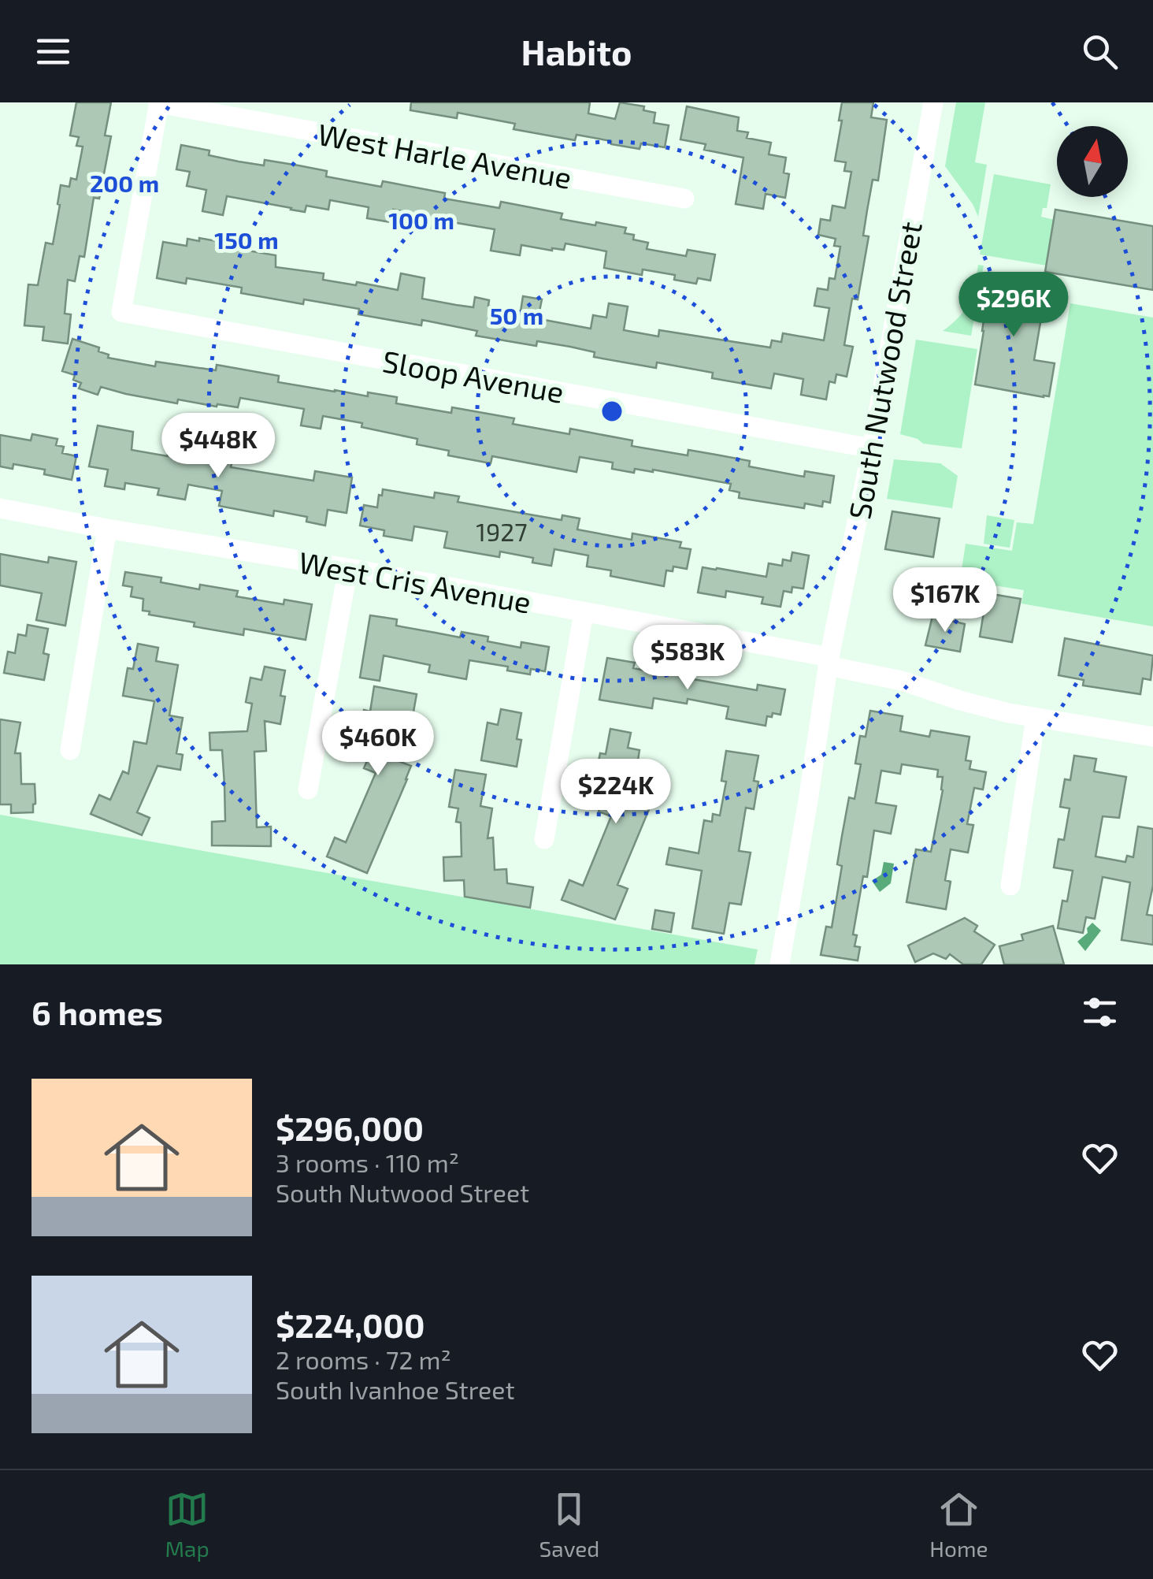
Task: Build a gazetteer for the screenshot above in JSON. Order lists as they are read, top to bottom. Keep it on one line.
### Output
{"streets":{"street":["West Harle Avenue","South Nutwood Street","Sloop Avenue","West Cris Avenue"]},"crossings":[["West Harle Avenue","Sloop Avenue"],["South Nutwood Street","Sloop Avenue"],["South Nutwood Street","West Cris Avenue"]],"house_numbers":["1927"],"north":"top","page":{"header":"Habito","price":["$296K","$448K","$167K","$583K","$460K","$224K"],"heading":"6 homes","list":[{"name":"$296,000","note":"3 rooms · 110 m² · South Nutwood Street"},{"name":"$224,000","note":"2 rooms · 72 m² · South Ivanhoe Street"}],"tabs":["Map","Saved","Home"]},"rings":["200 m","100 m","150 m","50 m"]}
